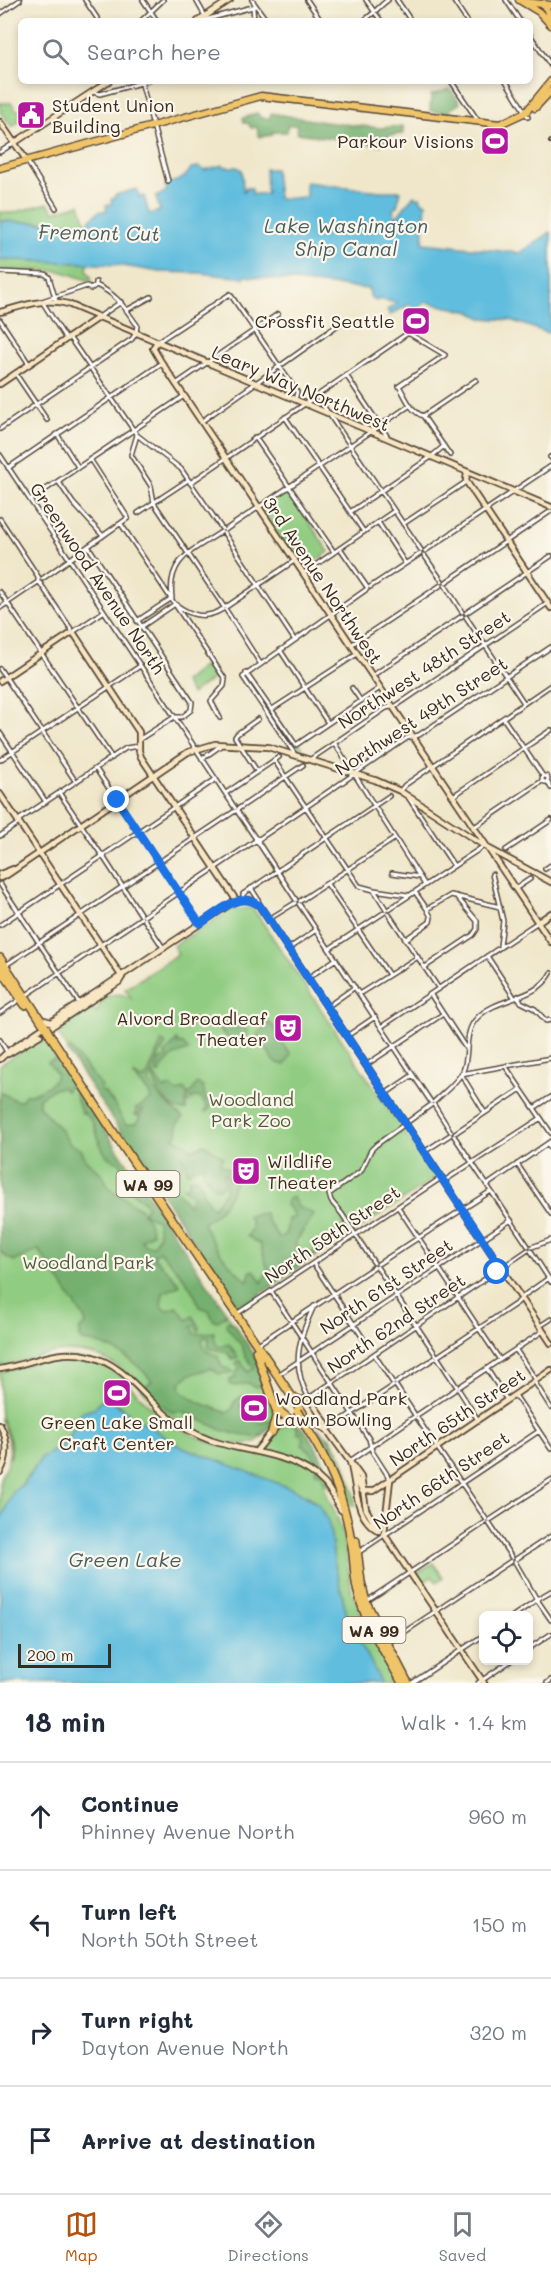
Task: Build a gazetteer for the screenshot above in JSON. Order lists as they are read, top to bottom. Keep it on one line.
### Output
{"streets":{"highway":["WA 99"],"street":["Leary Way Northwest","Greenwood Avenue North","3rd Avenue Northwest","Northwest 48th Street","Northwest 49th Street","North 59th Street","North 61st Street","North 62nd Street","North 65th Street","North 66th Street"]},"crossings":[["Leary Way Northwest","3rd Avenue Northwest"],["Greenwood Avenue North","Northwest 49th Street"],["Greenwood Avenue North","North 59th Street"],["Greenwood Avenue North","North 61st Street"],["Greenwood Avenue North","North 62nd Street"],["3rd Avenue Northwest","Northwest 48th Street"],["3rd Avenue Northwest","Northwest 49th Street"],["Northwest 49th Street","WA 99"],["WA 99","North 59th Street"],["WA 99","North 61st Street"],["WA 99","North 66th Street"]],"water":["Lake Washington Ship Canal","Fremont Cut","Green Lake"],"parks":["Woodland Park Zoo","Woodland Park"],"places":{"public building":["Student Union Building"],"sports":["Parkour Visions","Crossfit Seattle","Green Lake Small Craft Center","Woodland Park Lawn Bowling"],"theatre":["Alvord Broadleaf Theater","Wildlife Theater"]},"scale_bar":"200 m","page":{"search":"Search here","scale":"200 m","heading":["18 min","Walk · 1.4 km"],"list":[["Continue","Phinney Avenue North","960 m"],["Turn left","North 50th Street","150 m"],["Turn right","Dayton Avenue North","320 m"],"Arrive at destination"],"nav":["Map","Directions","Saved"]}}
